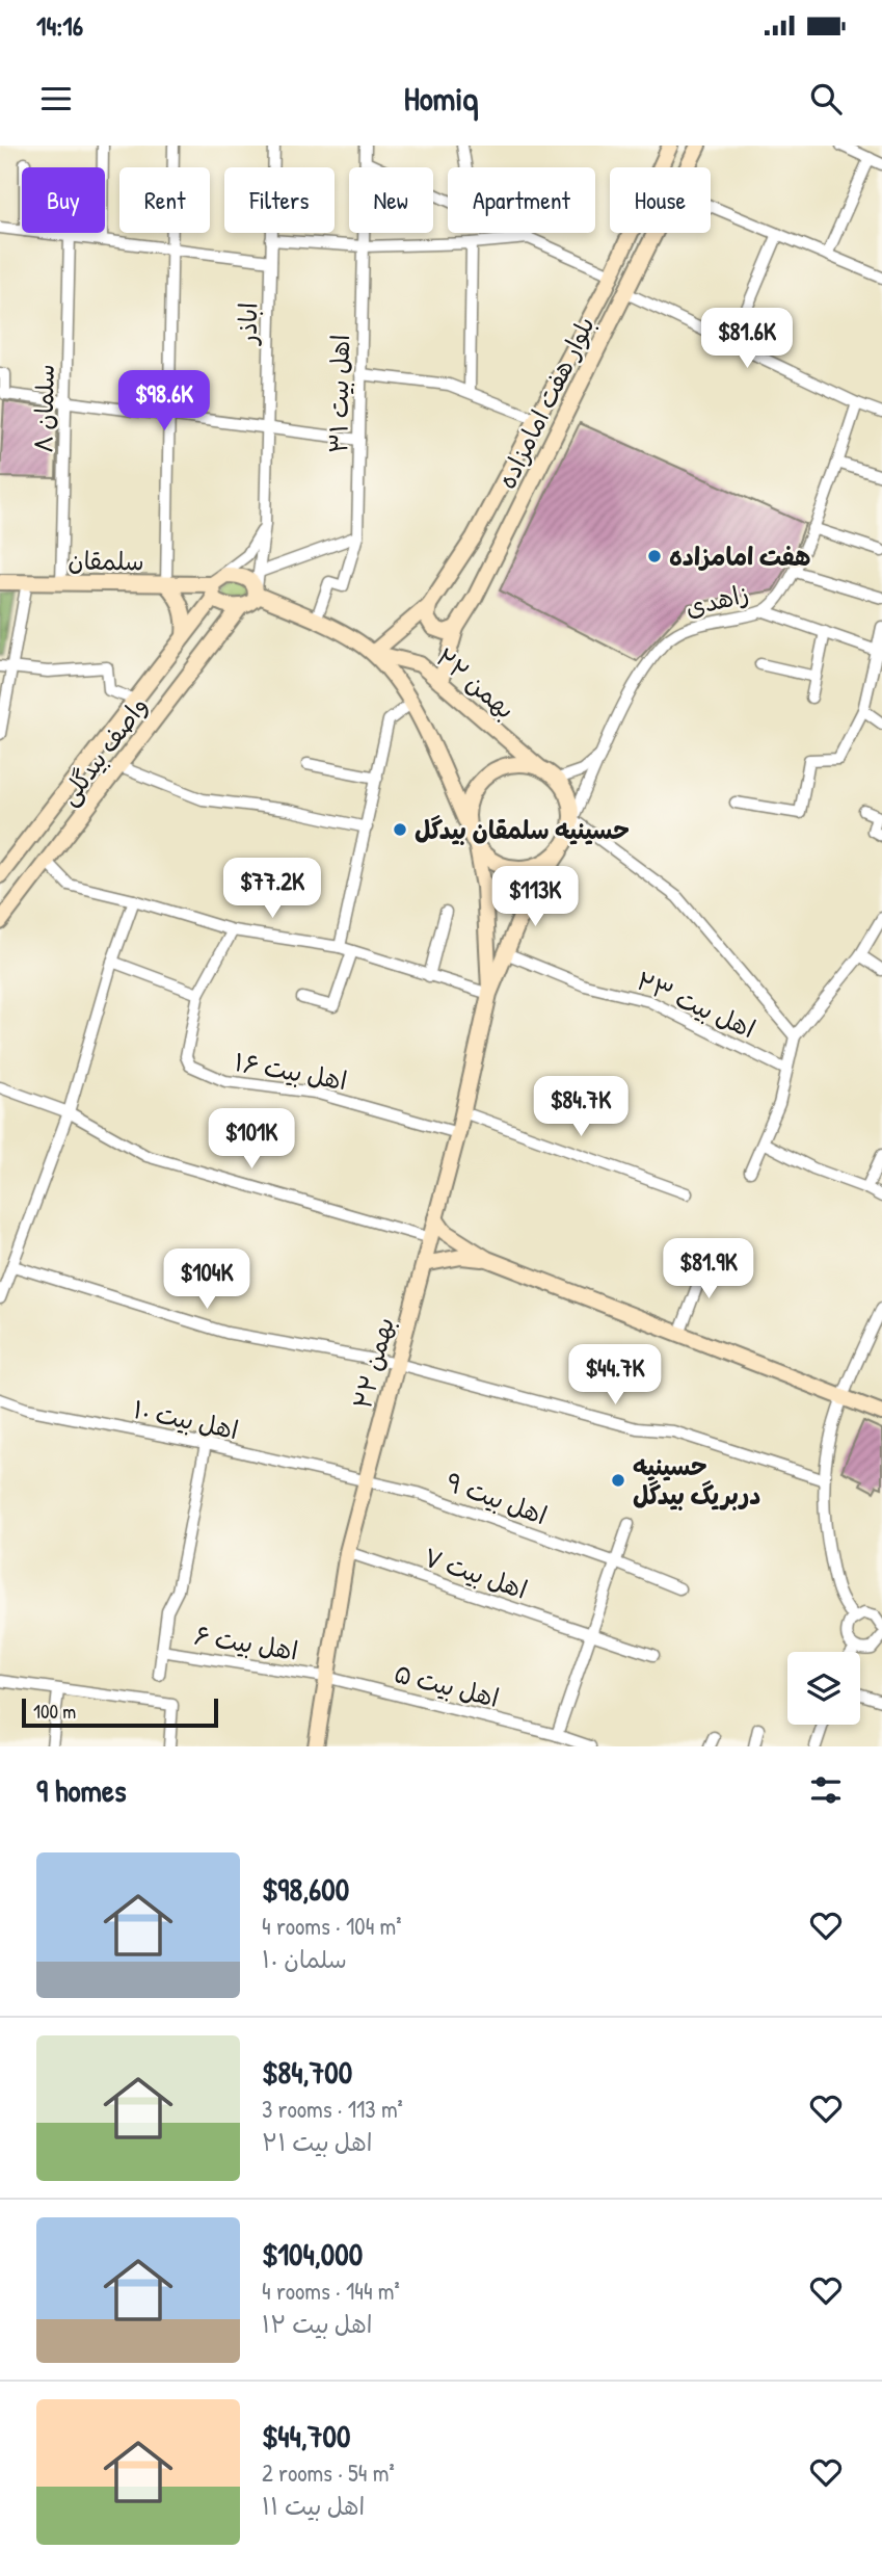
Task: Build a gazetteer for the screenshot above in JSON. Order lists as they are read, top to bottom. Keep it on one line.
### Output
{"streets":{"street":["اباذر","اهل بیت ۳۱","بلوار هفت امامزاده","سلمان ۸","سلمقان","زاهدی","۲۲ بهمن","واصف بیدگلی","اهل بیت ۲۳","اهل بیت ۱۶","اهل بیت ۱۰","اهل بیت ۹","اهل بیت ۷","اهل بیت ۶","اهل بیت ۵"]},"crossings":[["اباذر","سلمقان"],["اباذر","۲۲ بهمن"],["اباذر","واصف بیدگلی"],["اهل بیت ۳۱","۲۲ بهمن"],["بلوار هفت امامزاده","۲۲ بهمن"],["سلمان ۸","سلمقان"],["سلمقان","۲۲ بهمن"],["سلمقان","واصف بیدگلی"],["زاهدی","۲۲ بهمن"],["۲۲ بهمن","واصف بیدگلی"],["۲۲ بهمن","اهل بیت ۲۳"],["۲۲ بهمن","اهل بیت ۱۶"],["۲۲ بهمن","اهل بیت ۱۰"],["۲۲ بهمن","اهل بیت ۹"],["۲۲ بهمن","اهل بیت ۷"],["۲۲ بهمن","اهل بیت ۶"],["۲۲ بهمن","اهل بیت ۵"],["اهل بیت ۱۰","اهل بیت ۹"],["اهل بیت ۶","اهل بیت ۵"]],"places":["هفت امامزاده","حسینیه سلمقان بیدگل","حسینیه دربریگ بیدگل"],"scale_bar":"100 m","page":{"status":"14:16","header":"Homiq","chip":["Buy","Rent","Filters","New","Apartment","House"],"price":["$81.6K","$98.6K","$77.2K","$113K","$84.7K","$101K","$81.9K","$104K","$44.7K"],"scale":"100 m","heading":"9 homes","list":[{"name":"$98,600","note":"4 rooms · 104 m² · سلمان ۱۰"},{"name":"$84,700","note":"3 rooms · 113 m² · اهل بیت ۲۱"},{"name":"$104,000","note":"4 rooms · 144 m² · اهل بیت ۱۲"},{"name":"$44,700","note":"2 rooms · 54 m² · اهل بیت ۱۱"}]}}
